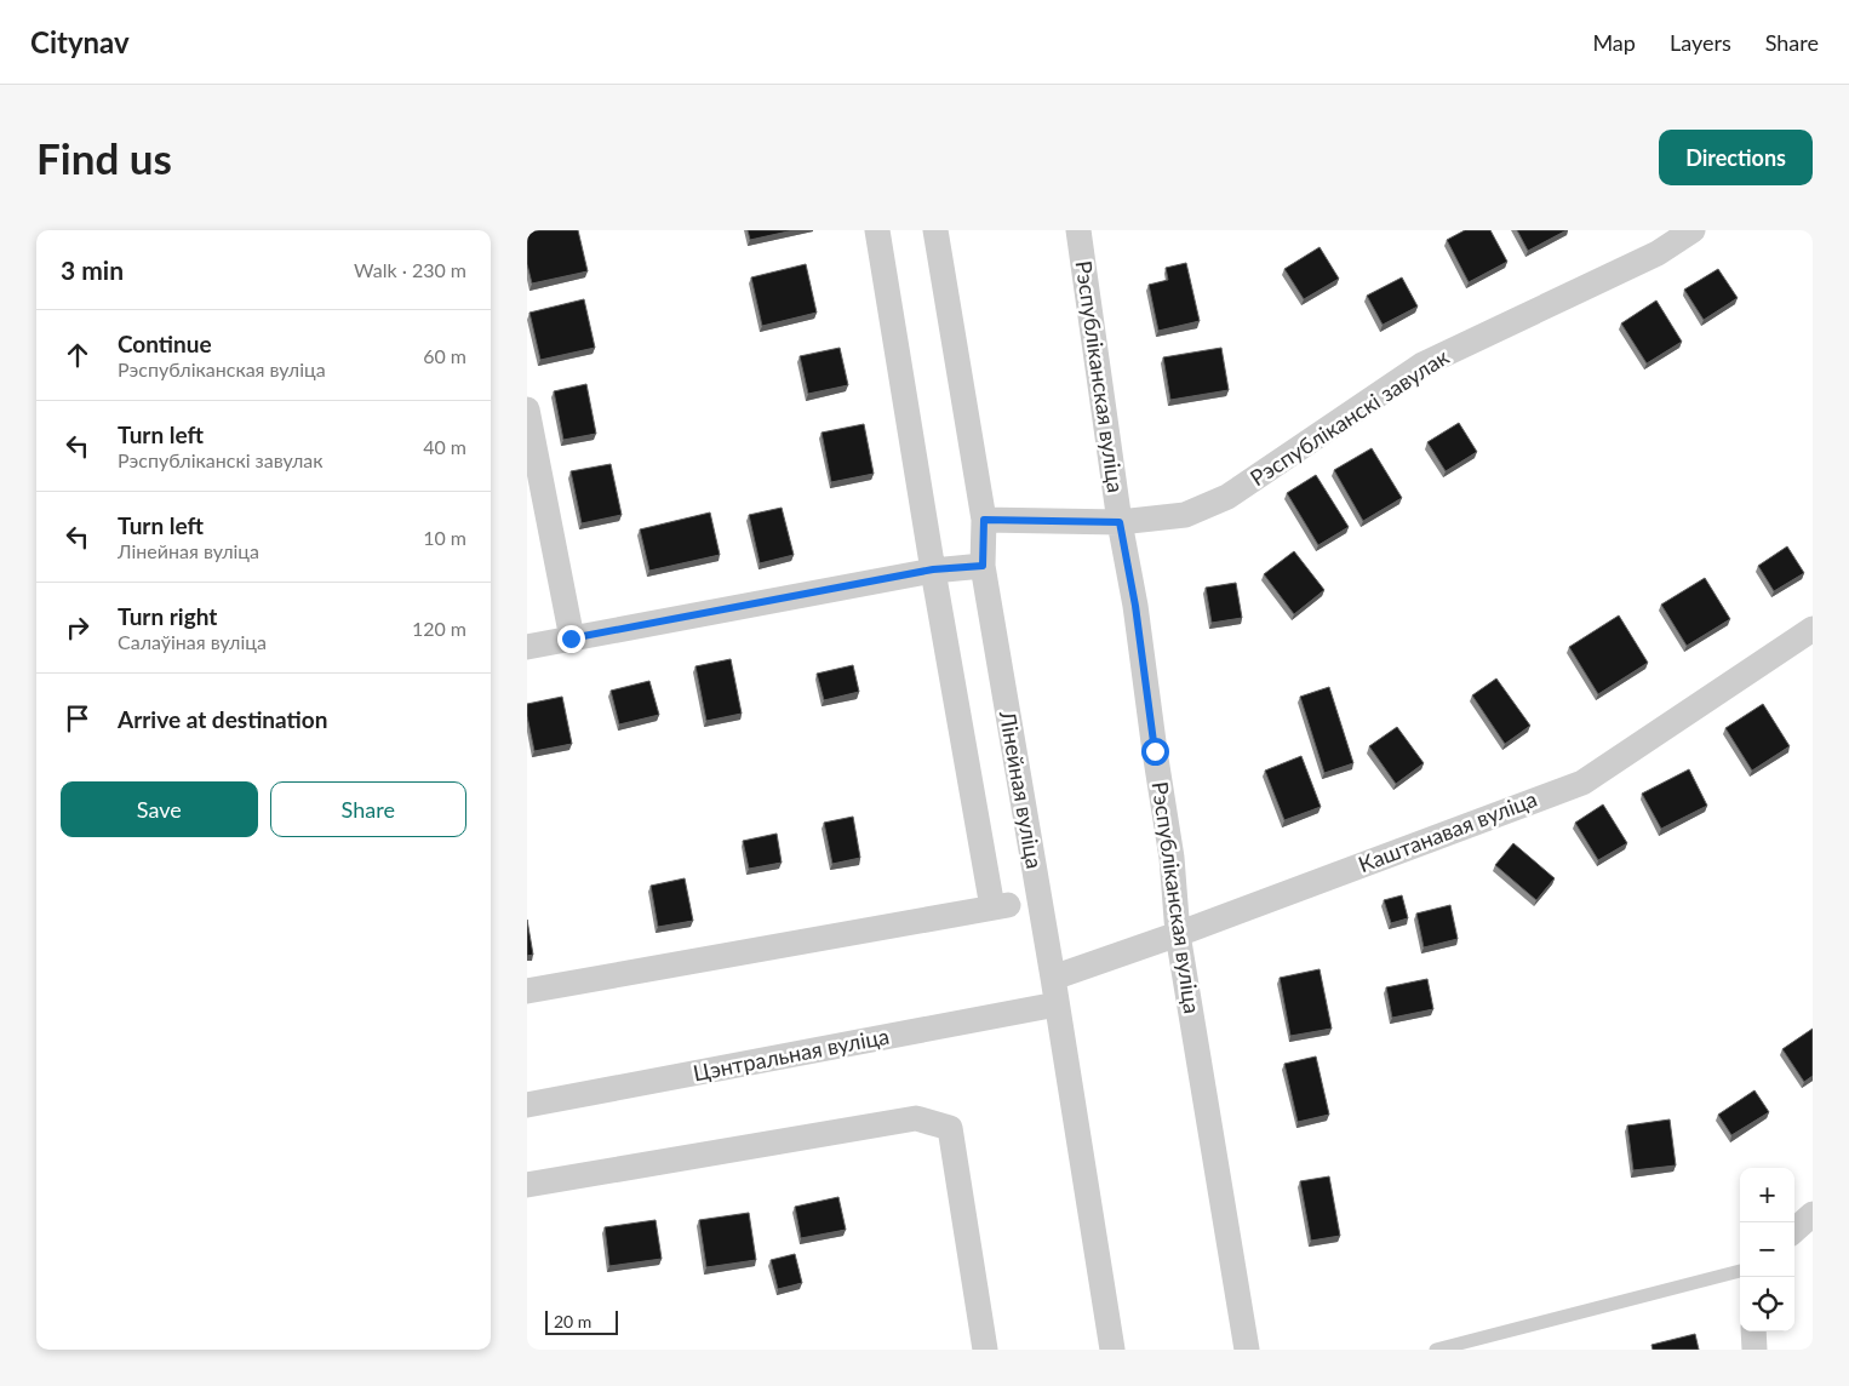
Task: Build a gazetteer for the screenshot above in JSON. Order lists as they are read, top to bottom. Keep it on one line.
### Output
{"streets":{"street":["Рэспубліканская вуліца","Рэспубліканскі завулак","Лінейная вуліца","Каштанавая вуліца","Цэнтральная вуліца"]},"crossings":[["Рэспубліканская вуліца","Рэспубліканскі завулак"],["Рэспубліканская вуліца","Каштанавая вуліца"],["Рэспубліканскі завулак","Лінейная вуліца"],["Лінейная вуліца","Каштанавая вуліца"],["Лінейная вуліца","Цэнтральная вуліца"]],"scale_bar":"20 m","page":{"header":"Citynav","nav":["Map","Layers","Share"],"buttons":["Directions",["Save","Share"]],"title":"Find us","heading":["3 min","Walk · 230 m"],"list":[["Continue","Рэспубліканская вуліца","60 m"],["Turn left","Рэспубліканскі завулак","40 m"],["Turn left","Лінейная вуліца","10 m"],["Turn right","Салаўіная вуліца","120 m"],"Arrive at destination"],"map_buttons":["+","−"],"scale":"20 m"}}
